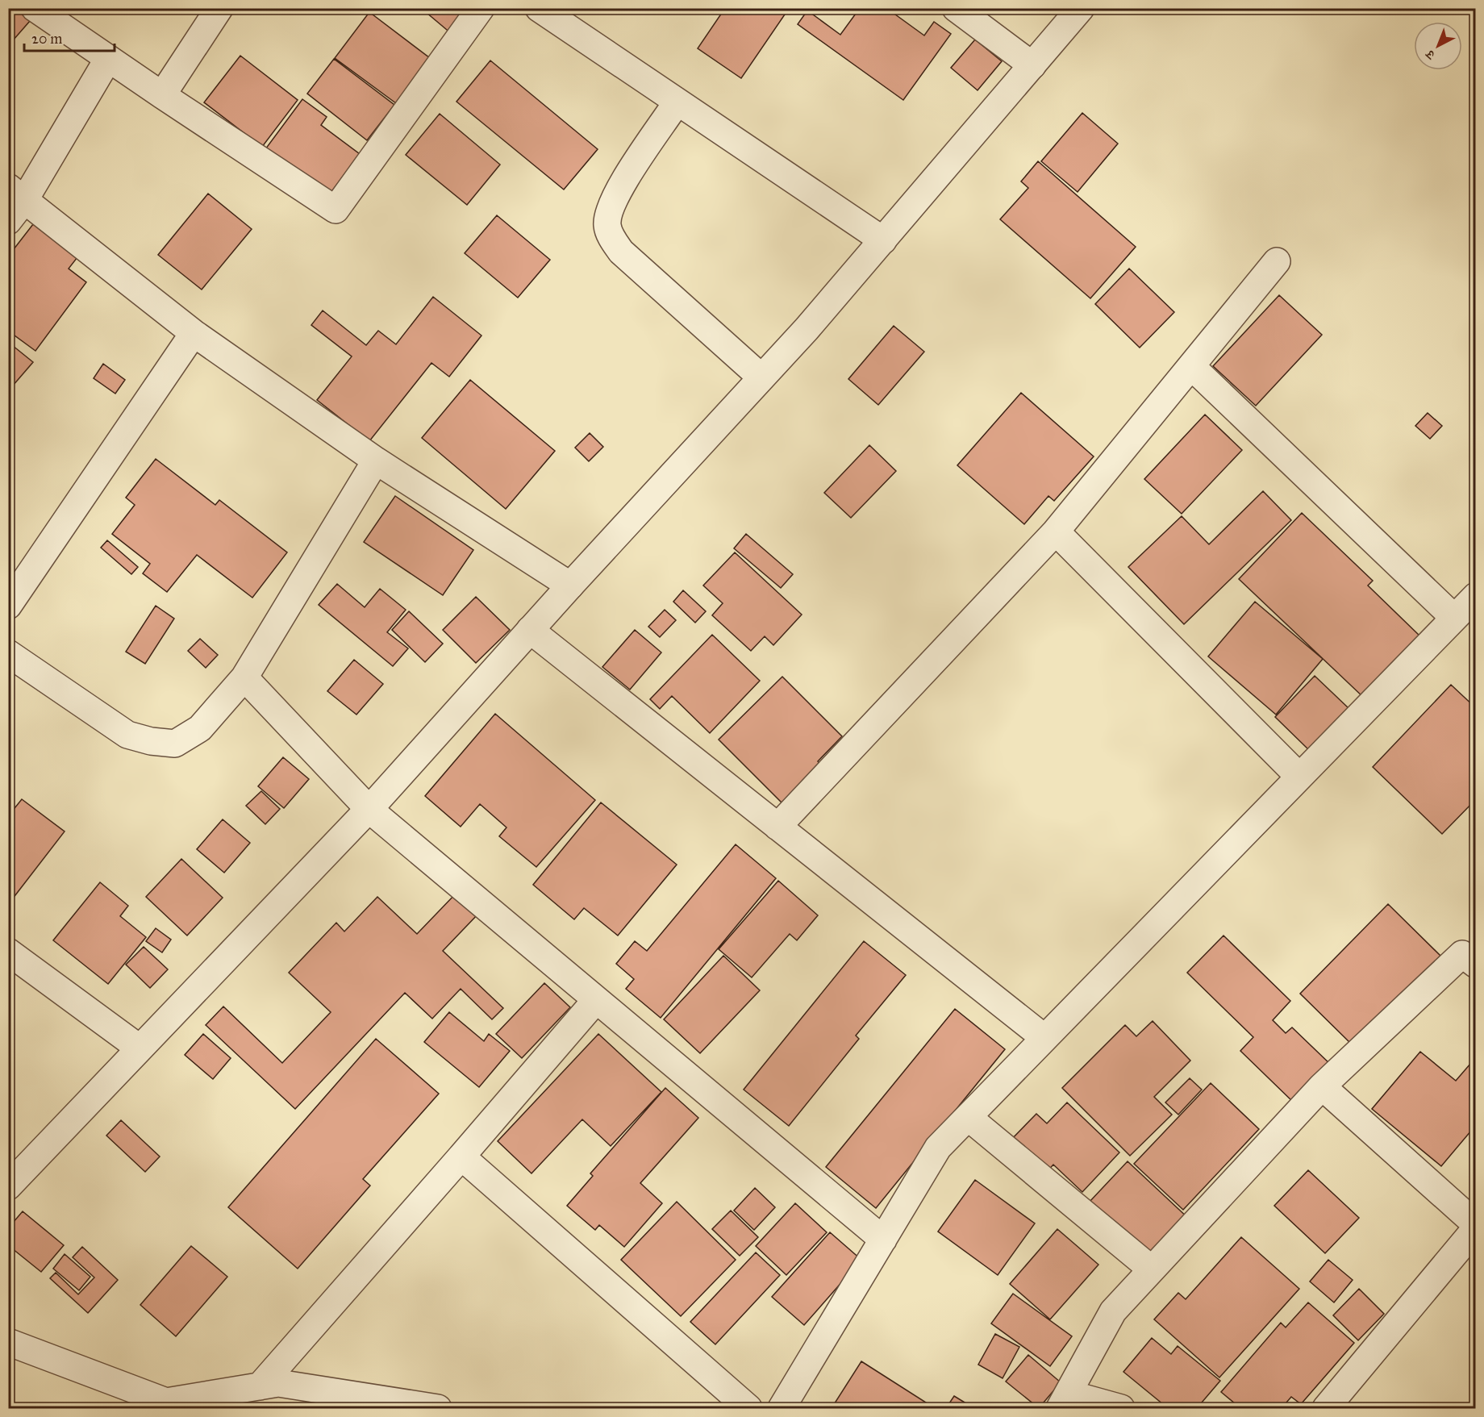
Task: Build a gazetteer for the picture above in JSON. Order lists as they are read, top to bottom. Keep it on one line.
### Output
{"scale_bar":"20 m","north":"bottom left"}
